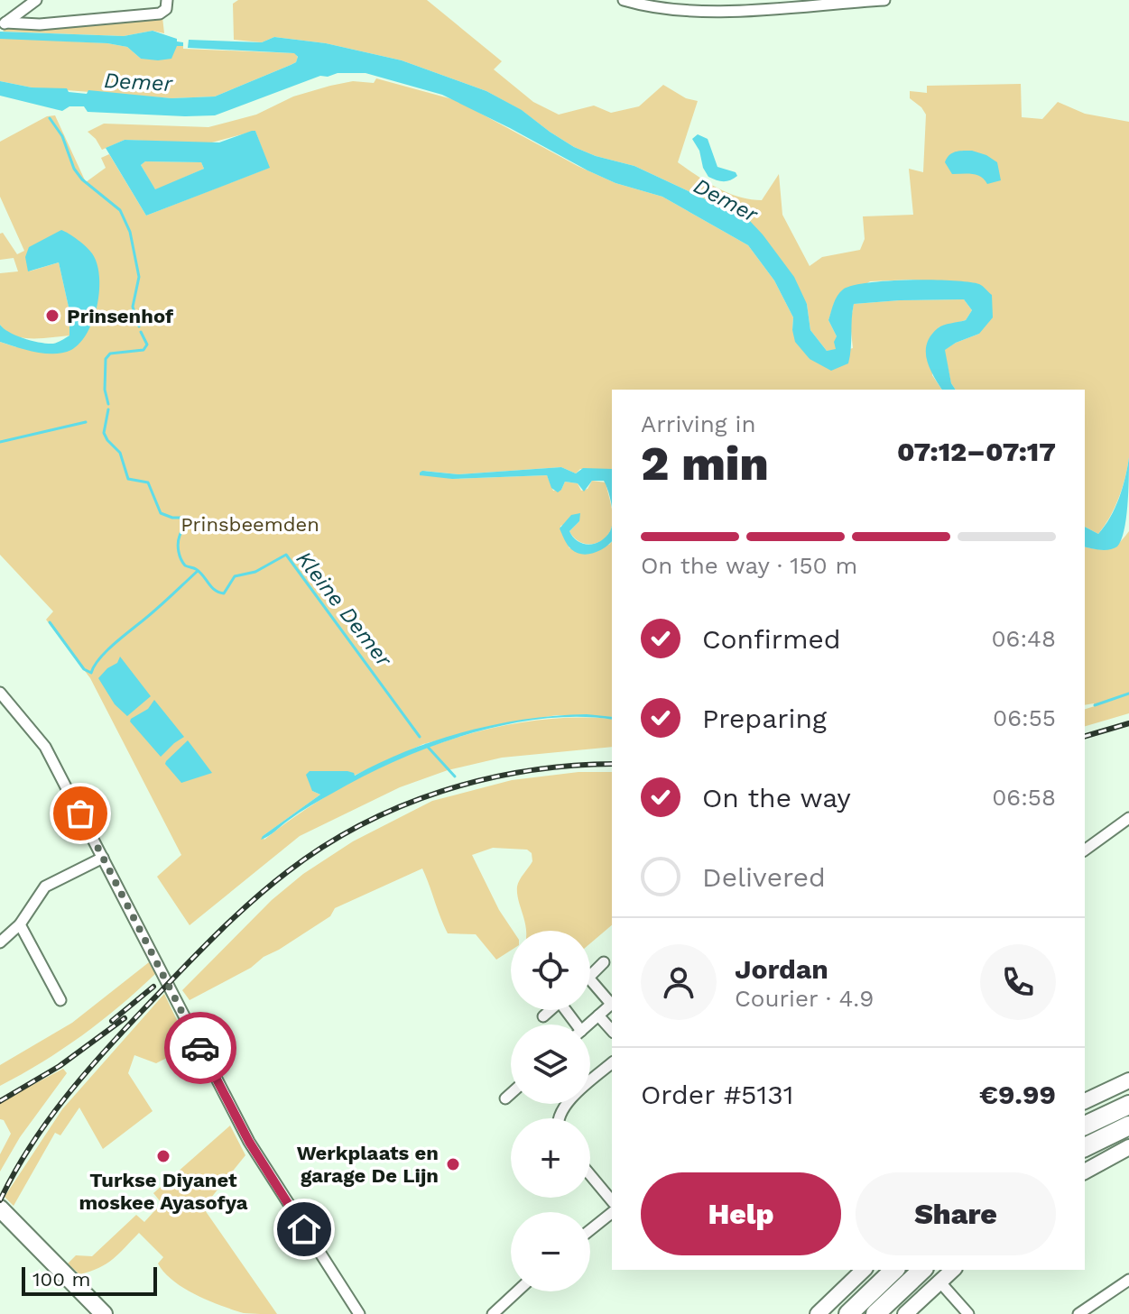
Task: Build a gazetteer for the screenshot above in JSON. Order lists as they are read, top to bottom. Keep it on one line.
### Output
{"water":["Demer","Kleine Demer"],"parks":["Prinsbeemden"],"places":["Prinsenhof","Turkse Diyanet moskee Ayasofya","Werkplaats en garage De Lijn"],"scale_bar":"100 m","page":{"heading":["2 min","Arriving in","07:12–07:17"],"panel":["Jordan","Courier · 4.9","Order #5131","€9.99"],"bar":"On the way · 150 m","list":[["Confirmed","06:48"],["Preparing","06:55"],["On the way","06:58"],"Delivered"],"map_buttons":["+","−"],"buttons":["Help","Share"],"scale":"100 m"}}
